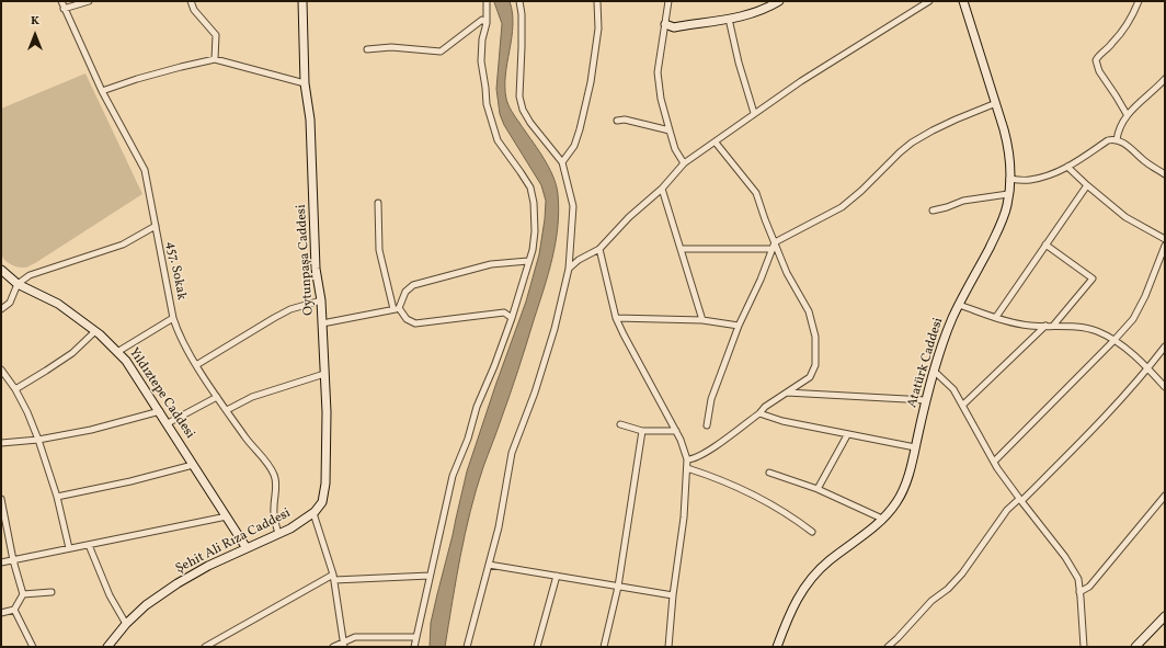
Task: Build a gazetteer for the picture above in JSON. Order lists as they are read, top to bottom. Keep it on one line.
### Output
{"streets":{"street":["Oytunpaşa Caddesi","457. Sokak","Atatürk Caddesi","Yıldıztepe Caddesi","Şehit Ali Rıza Caddesi"]},"crossings":[["Oytunpaşa Caddesi","Şehit Ali Rıza Caddesi"],["457. Sokak","Şehit Ali Rıza Caddesi"],["Yıldıztepe Caddesi","Şehit Ali Rıza Caddesi"]],"north":"top"}
